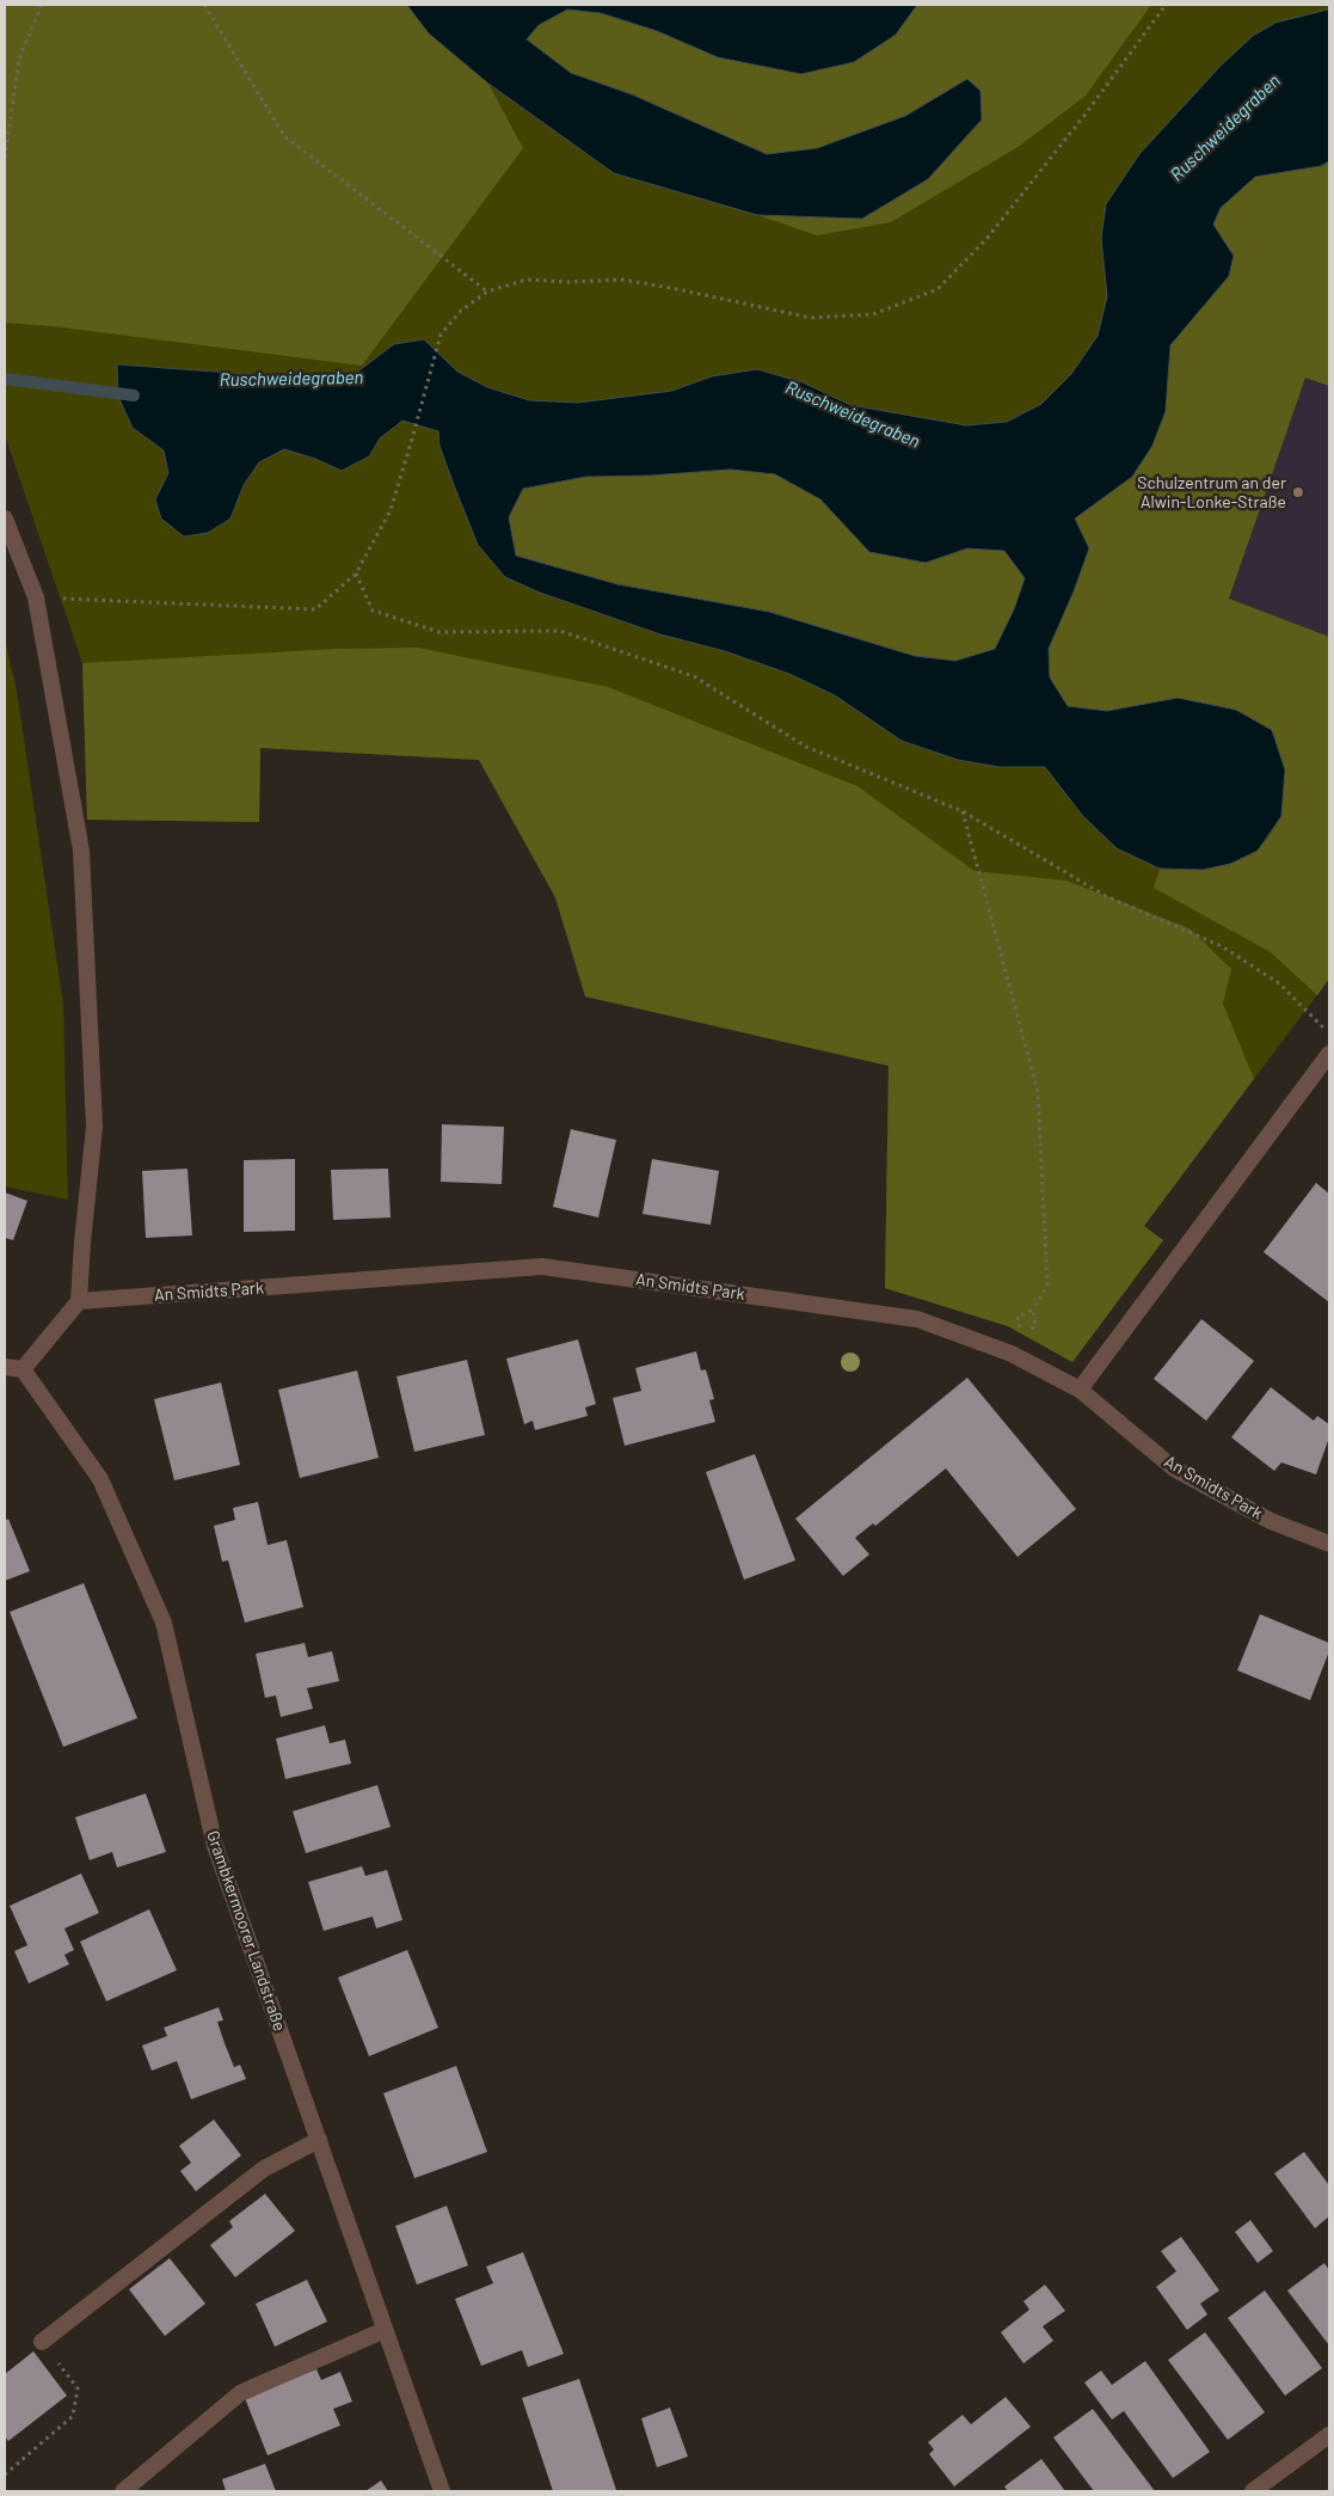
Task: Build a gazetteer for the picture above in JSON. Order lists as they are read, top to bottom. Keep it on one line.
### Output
{"streets":{"street":["An Smidts Park","Grambkermoorer Landstraße"]},"water":["Ruschweidegraben"],"places":["Schulzentrum an der Alwin-Lonke-Straße"]}
